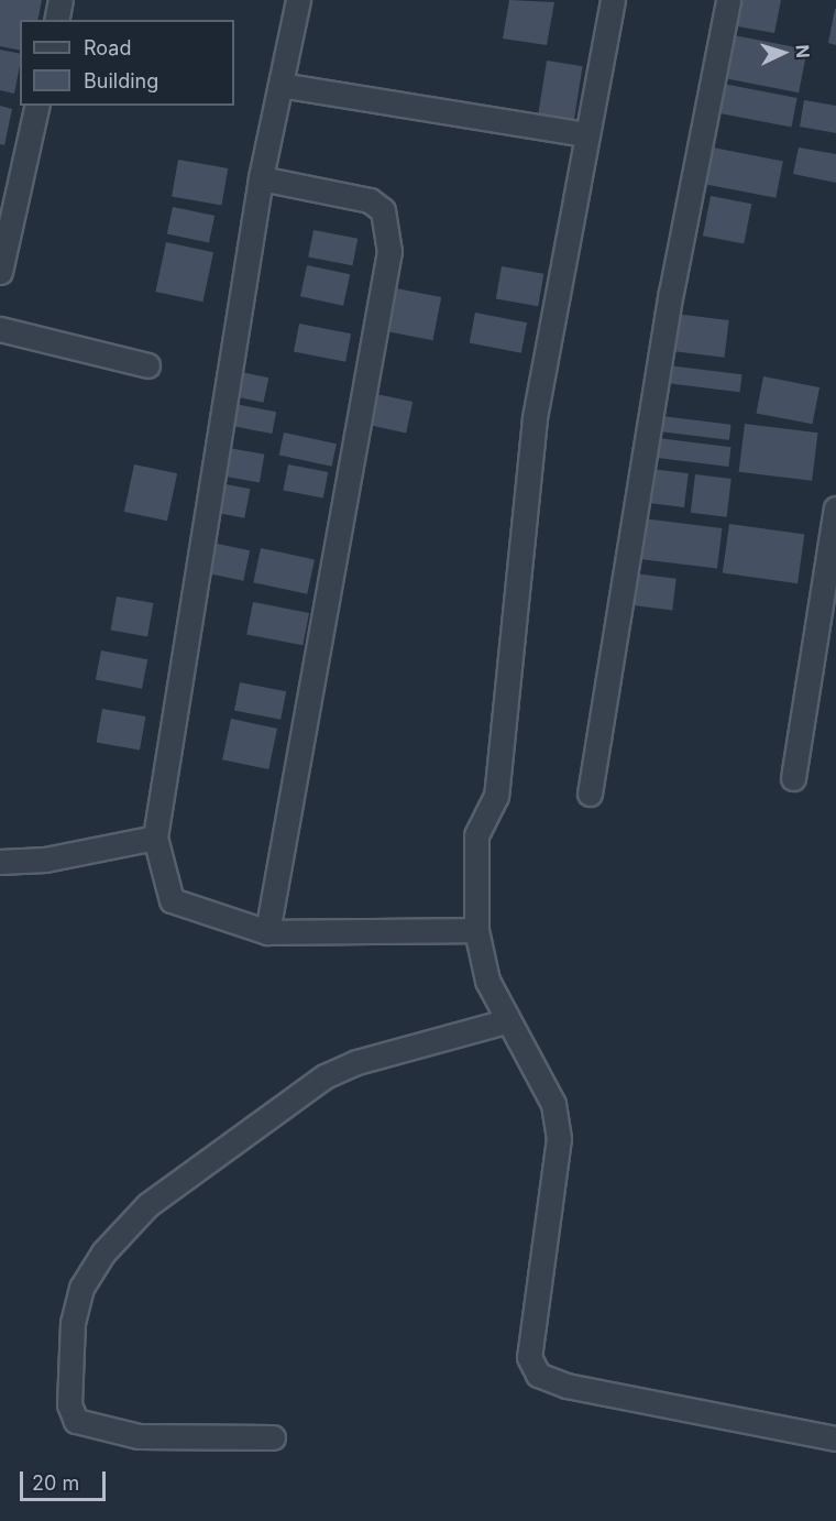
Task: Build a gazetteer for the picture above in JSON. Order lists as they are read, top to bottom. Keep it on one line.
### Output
{"legend":["Road","Building"],"scale_bar":"20 m","north":"right"}
